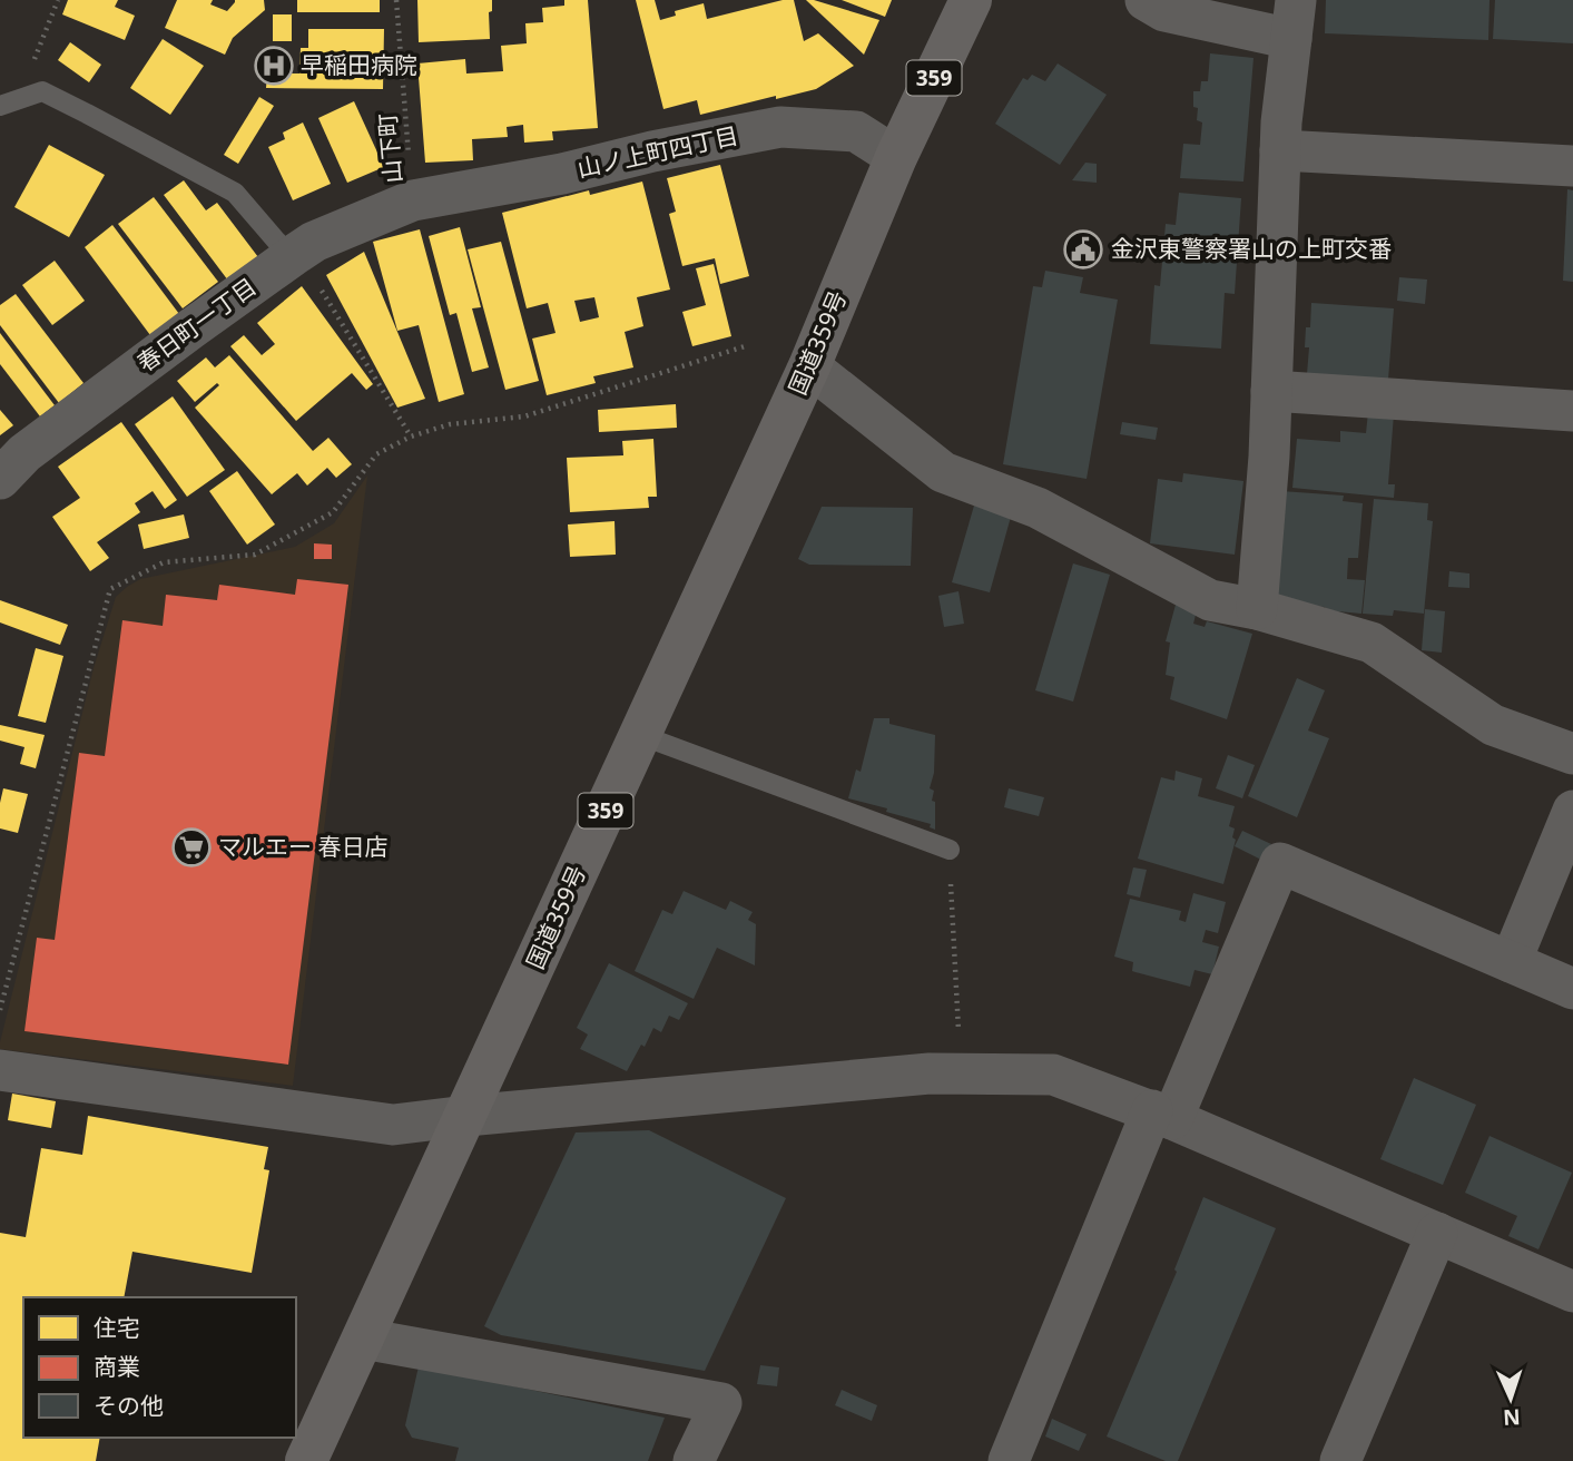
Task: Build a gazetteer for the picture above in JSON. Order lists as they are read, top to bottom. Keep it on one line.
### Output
{"streets":{"highway":["359","国道359号"],"street":["山ノ上町四丁目","春日町一丁目"],"path":["山下町"]},"crossings":[["359","山ノ上町四丁目"],["359","国道359号"],["山下町","山ノ上町四丁目"],["山下町","春日町一丁目"],["山ノ上町四丁目","春日町一丁目"],["山ノ上町四丁目","国道359号"]],"places":{"hospital":["早稲田病院"],"public building":["金沢東警察署山の上町交番"],"supermarket":["マルエー 春日店"]},"legend":["住宅","商業","その他"],"north":"bottom"}
